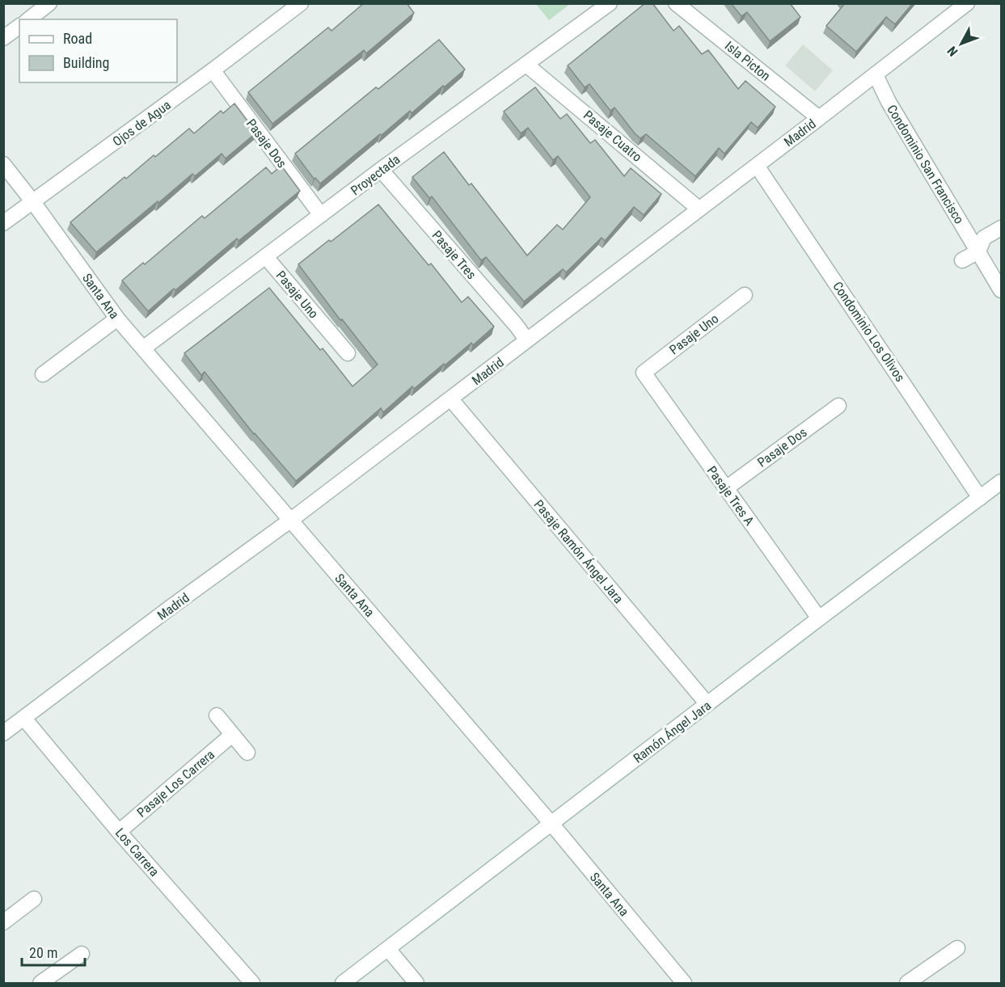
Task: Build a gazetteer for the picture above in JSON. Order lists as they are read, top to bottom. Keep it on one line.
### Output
{"streets":{"street":["Isla Picton","Ojos de Agua","Madrid","Pasaje Cuatro","Pasaje Dos","Condominio San Francisco","Proyectada","Pasaje Tres","Pasaje Uno","Santa Ana","Condominio Los Olivos","Pasaje Tres A","Pasaje Ramón Ángel Jara","Ramón Ángel Jara","Pasaje Los Carrera","Los Carrera"]},"crossings":[["Isla Picton","Madrid"],["Ojos de Agua","Pasaje Dos"],["Ojos de Agua","Santa Ana"],["Madrid","Pasaje Cuatro"],["Madrid","Condominio San Francisco"],["Madrid","Pasaje Tres"],["Madrid","Santa Ana"],["Madrid","Condominio Los Olivos"],["Madrid","Pasaje Ramón Ángel Jara"],["Madrid","Los Carrera"],["Pasaje Cuatro","Proyectada"],["Pasaje Dos","Proyectada"],["Pasaje Dos","Pasaje Tres A"],["Proyectada","Pasaje Tres"],["Proyectada","Pasaje Uno"],["Proyectada","Santa Ana"],["Pasaje Uno","Pasaje Tres A"],["Santa Ana","Ramón Ángel Jara"],["Condominio Los Olivos","Ramón Ángel Jara"],["Pasaje Tres A","Ramón Ángel Jara"],["Pasaje Ramón Ángel Jara","Ramón Ángel Jara"],["Pasaje Los Carrera","Los Carrera"]],"legend":["Road","Building"],"scale_bar":"20 m","north":"bottom left"}
